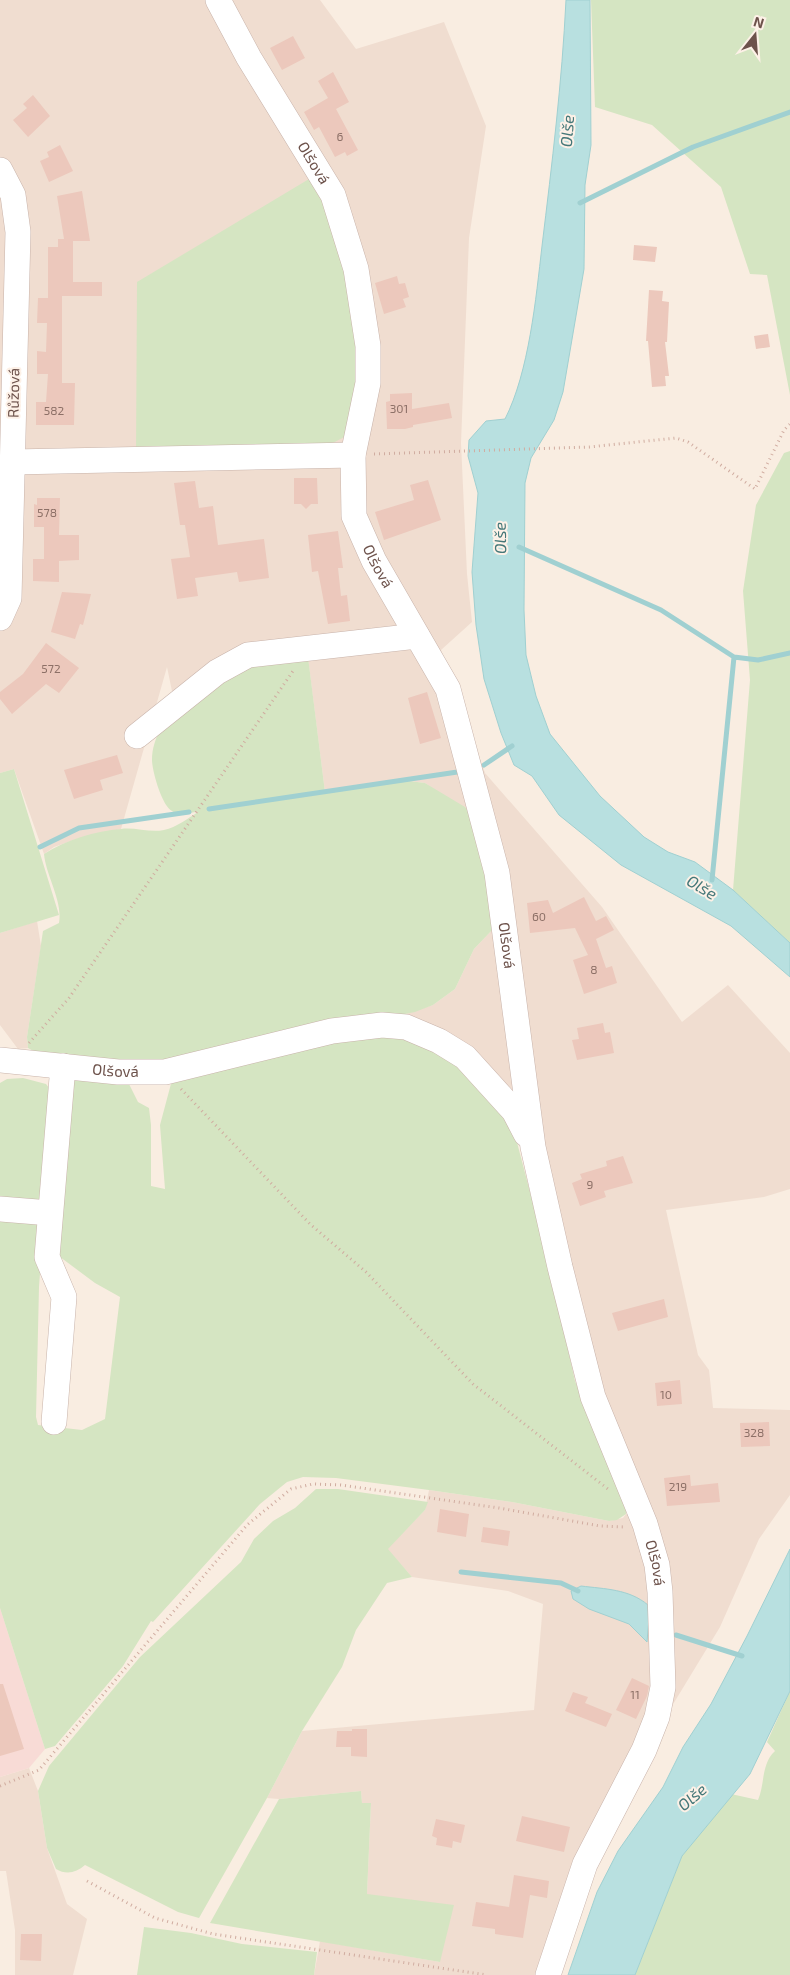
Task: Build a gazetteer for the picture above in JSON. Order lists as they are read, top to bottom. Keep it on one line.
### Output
{"streets":{"street":["Olšová","Růžová"]},"water":["Olše"],"house_numbers":["6","301","582","578","572","60","8","9","10","328","219","11"],"north":"top"}
